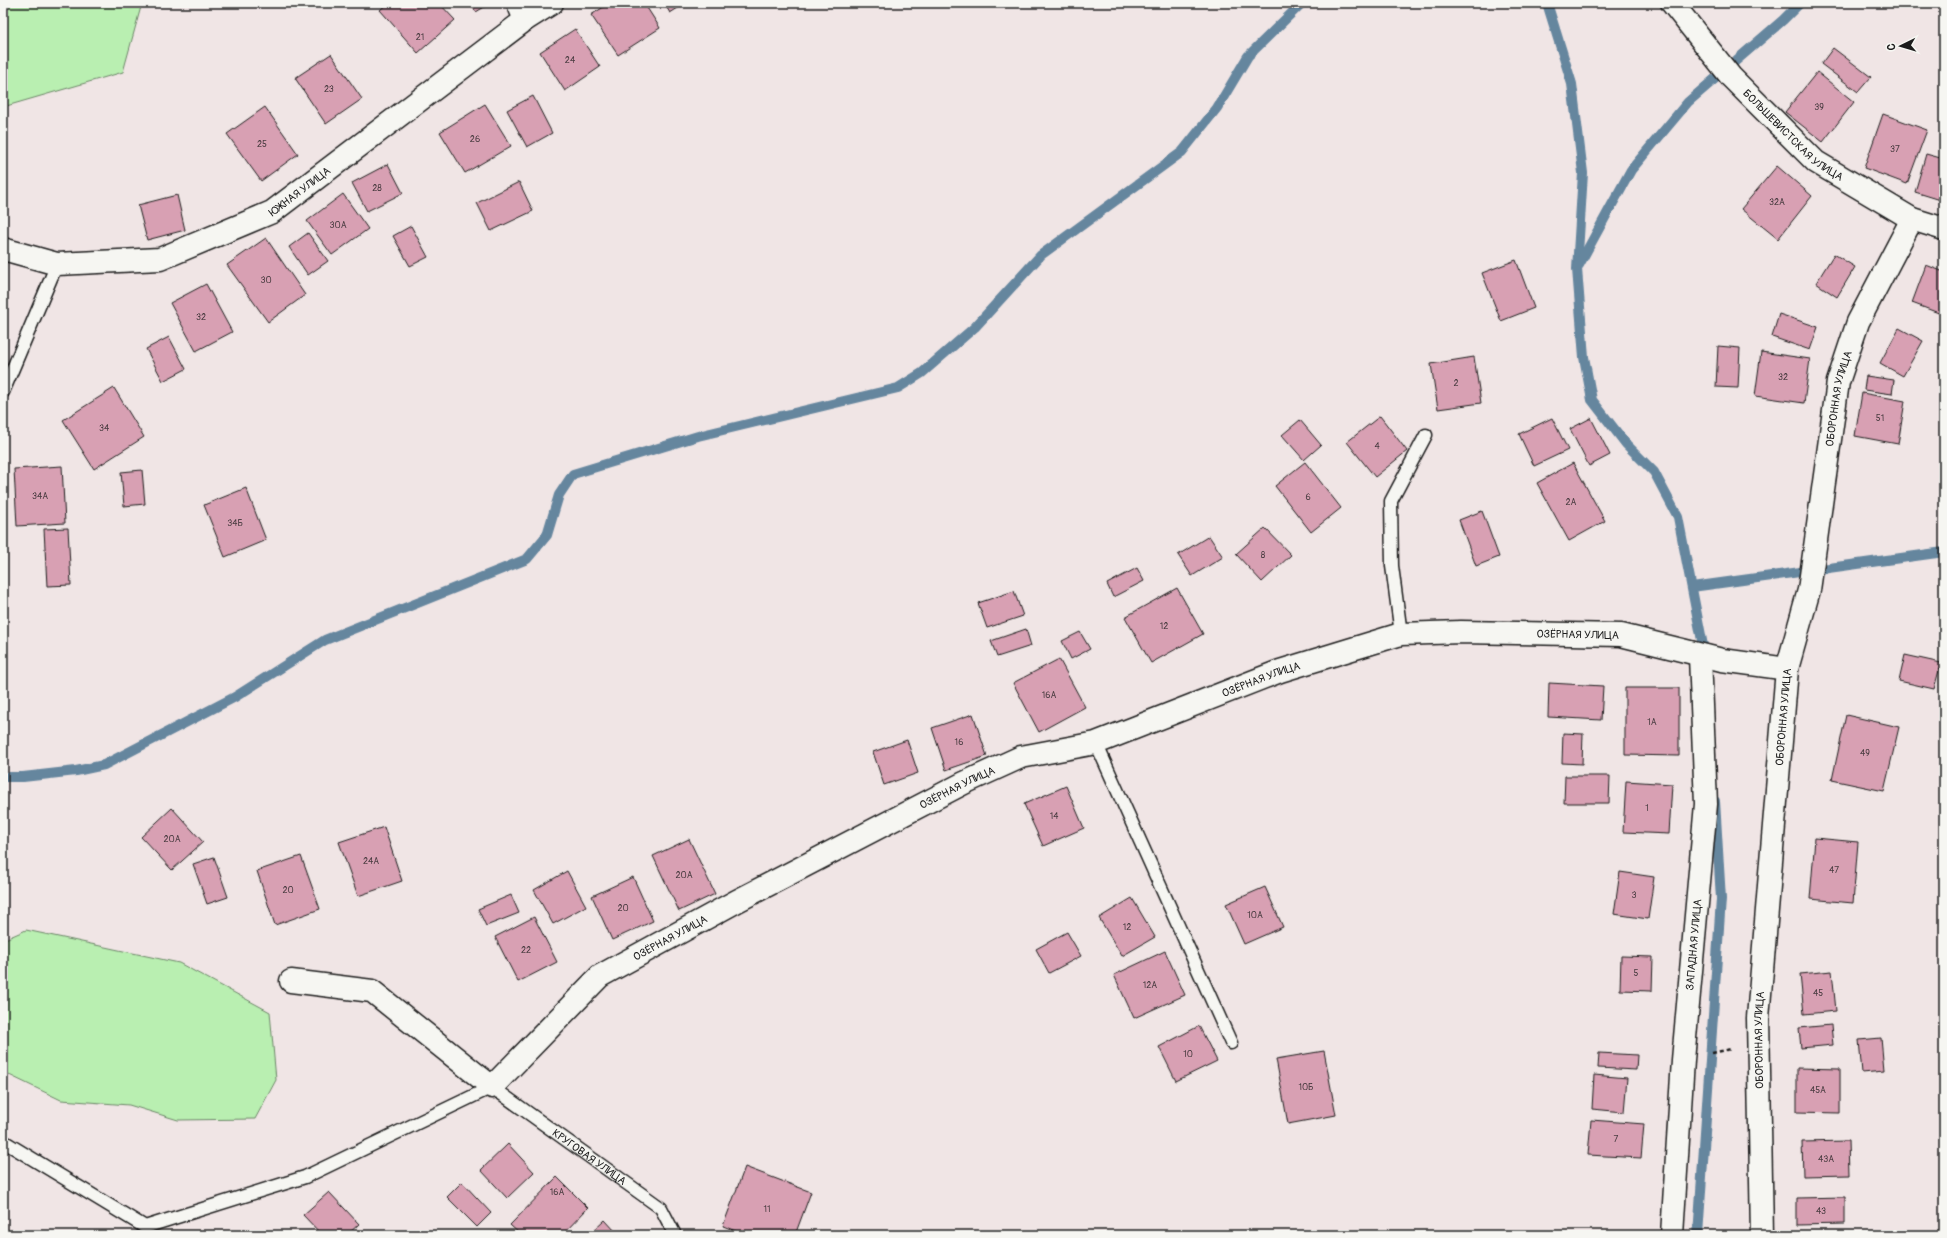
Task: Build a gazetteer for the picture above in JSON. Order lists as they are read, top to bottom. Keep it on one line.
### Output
{"streets":{"street":["БОЛЬШЕВИСТСКАЯ УЛИЦА","ЮЖНАЯ УЛИЦА","ОБОРОННАЯ УЛИЦА","ОЗЁРНАЯ УЛИЦА","ЗАПАДНАЯ УЛИЦА"],"lane":["КРУГОВАЯ УЛИЦА"]},"crossings":[["БОЛЬШЕВИСТСКАЯ УЛИЦА","ОБОРОННАЯ УЛИЦА"],["ОБОРОННАЯ УЛИЦА","ОЗЁРНАЯ УЛИЦА"],["ОЗЁРНАЯ УЛИЦА","ЗАПАДНАЯ УЛИЦА"],["ОЗЁРНАЯ УЛИЦА","КРУГОВАЯ УЛИЦА"]],"house_numbers":["21","24","23","39","26","25","37","28","32А","30А","30","32","32","2","51","34","4","34А","6","2А","34Б","8","12","16А","1А","16","49","1","14","20А","24А","47","20А","20","3","20","10А","12","22","5","12А","45","10","10Б","45А","7","43А","16А","11","43"],"north":"left"}
